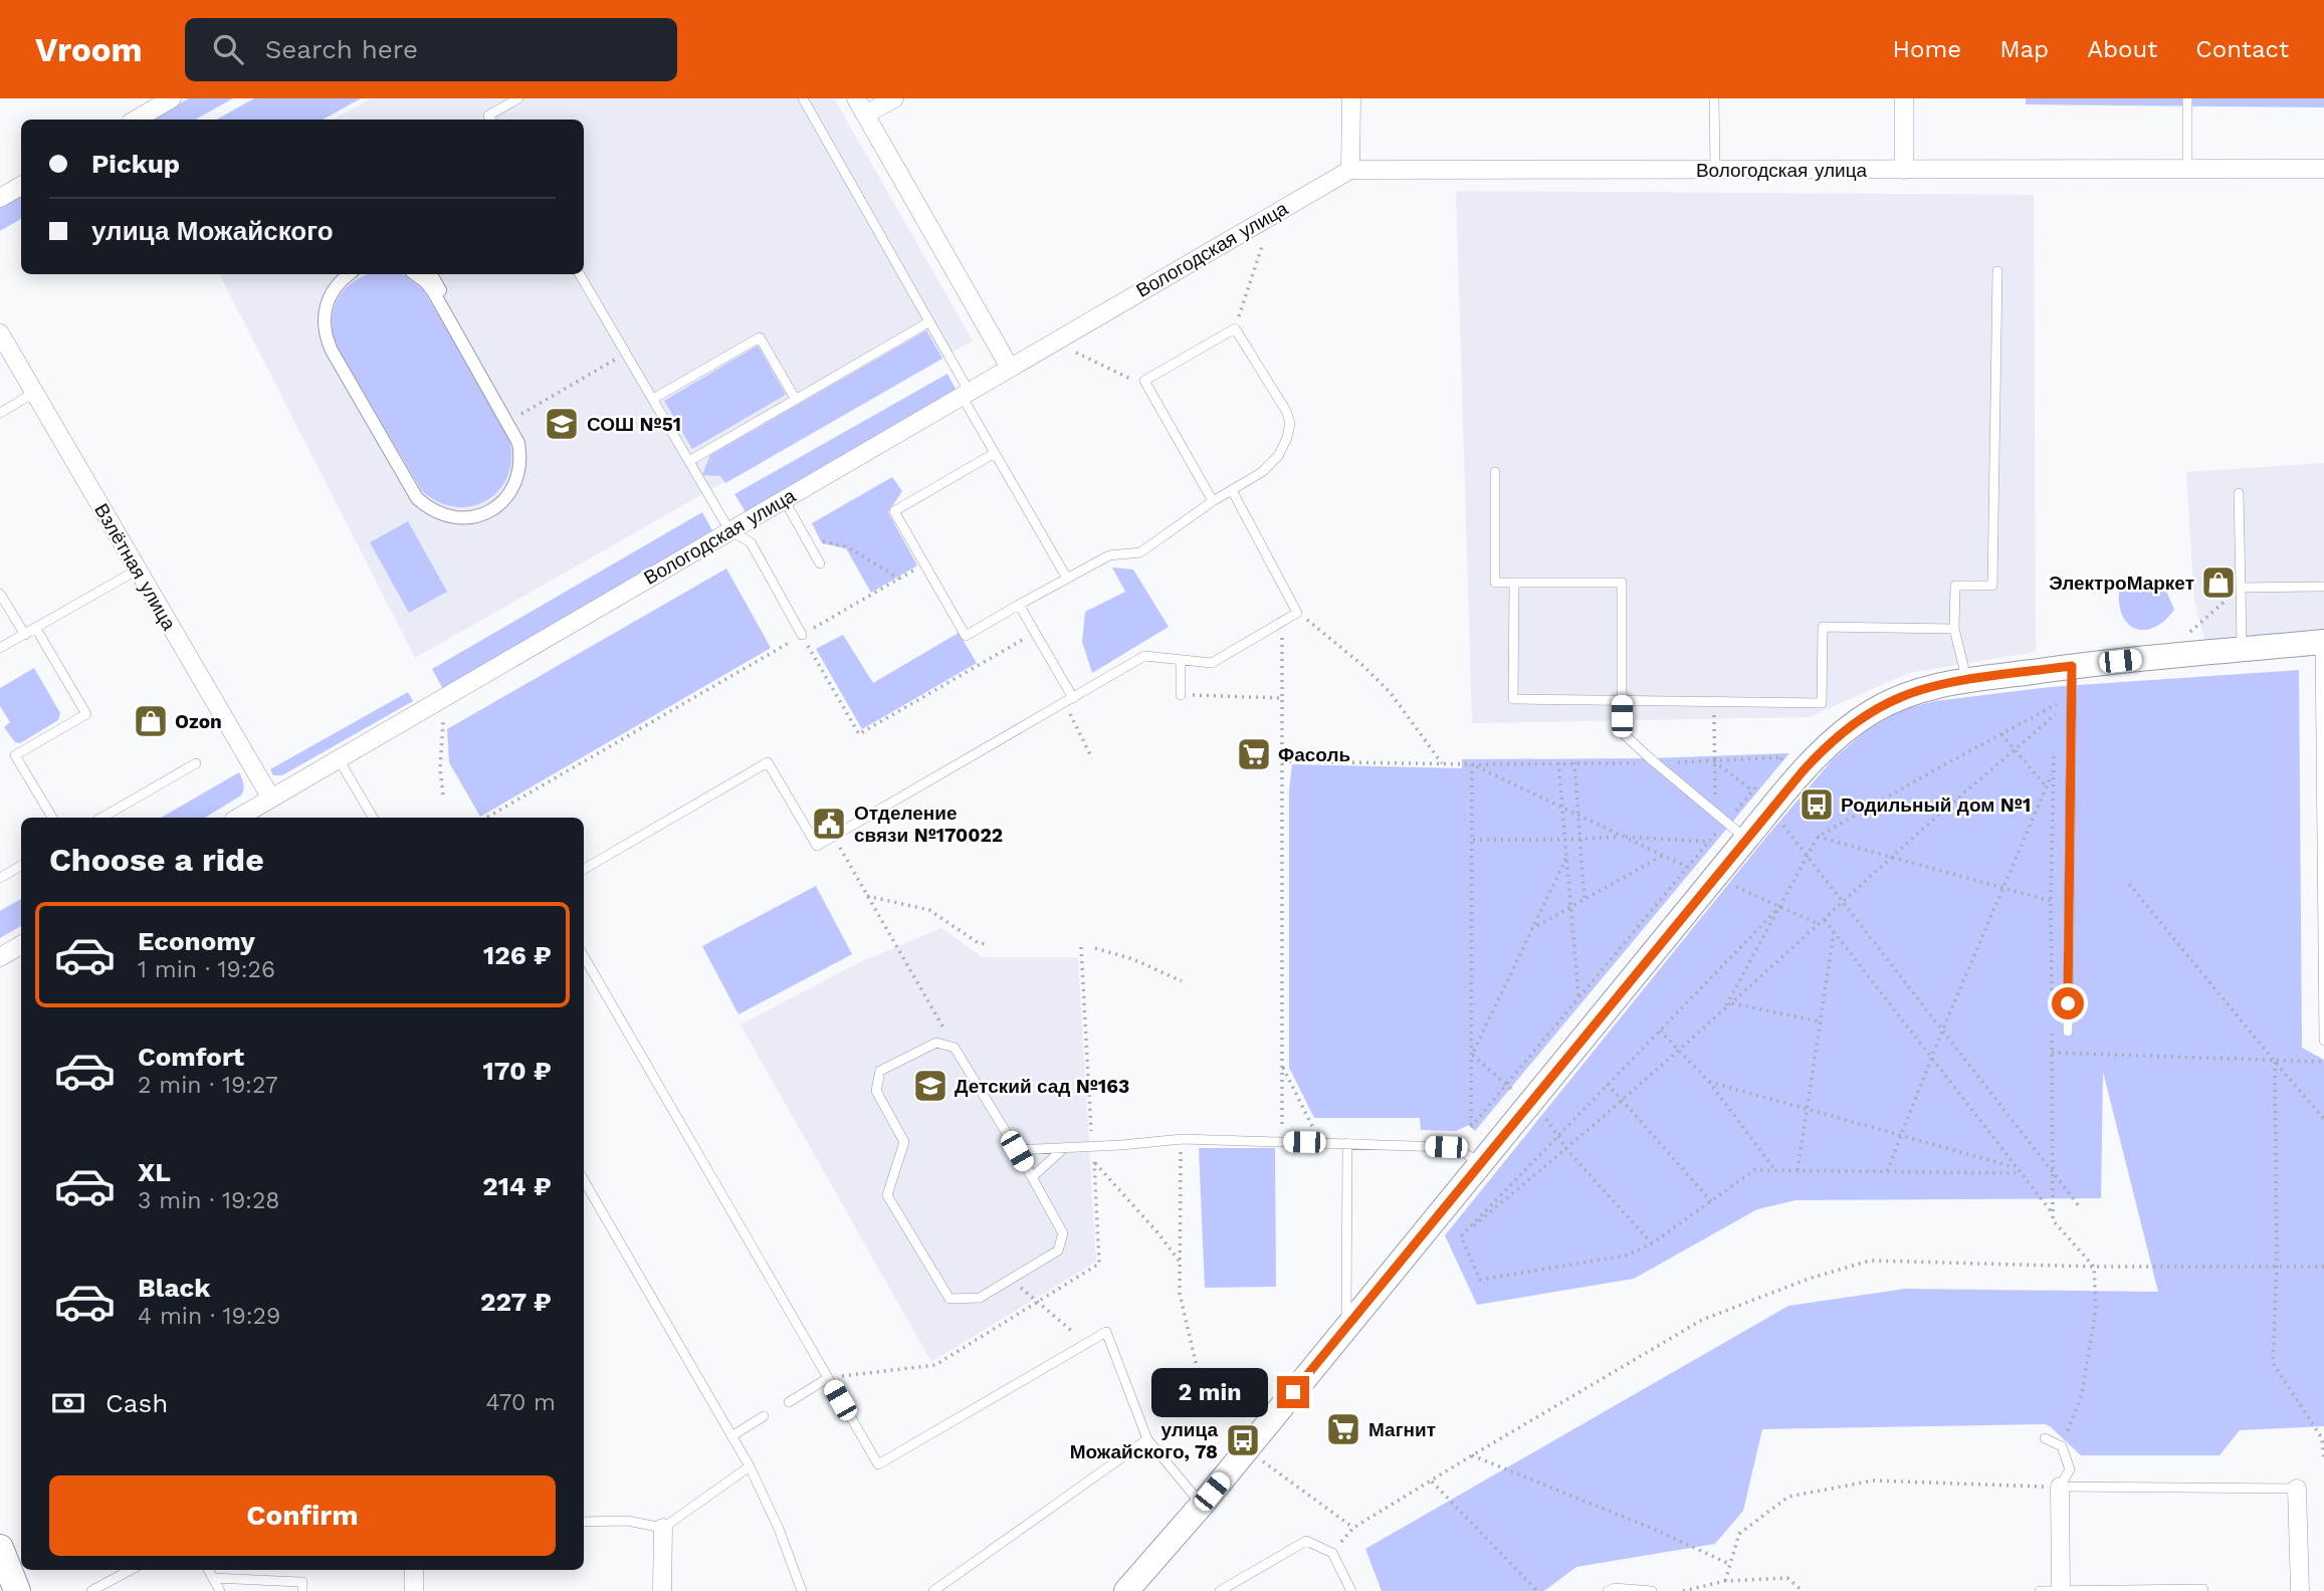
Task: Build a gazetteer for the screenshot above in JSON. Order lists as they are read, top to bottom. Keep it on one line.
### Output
{"streets":{"street":["Вологодская улица","Взлётная улица"]},"crossings":[["Вологодская улица","Взлётная улица"]],"places":{"school or university":["СОШ №51","Детский сад №163"],"shop":["ЭлектроМаркет","Ozon"],"supermarket":["Фасоль","Магнит"],"bus stop":["Родильный дом №1","улица Можайского, 78"],"public building":["Отделение связи №170022"]},"page":{"header":"Vroom","search":"Search here","nav":["Home","Map","About","Contact"],"banner":["Pickup","улица Можайского"],"heading":"Choose a ride","list":[{"name":"Economy","note":"1 min · 19:26","value":"126 ₽"},{"name":"Comfort","note":"2 min · 19:27","value":"170 ₽"},{"name":"XL","note":"3 min · 19:28","value":"214 ₽"},{"name":"Black","note":"4 min · 19:29","value":"227 ₽"}],"pay":["Cash","470 m"],"bubble":"2 min","buttons":"Confirm"}}
